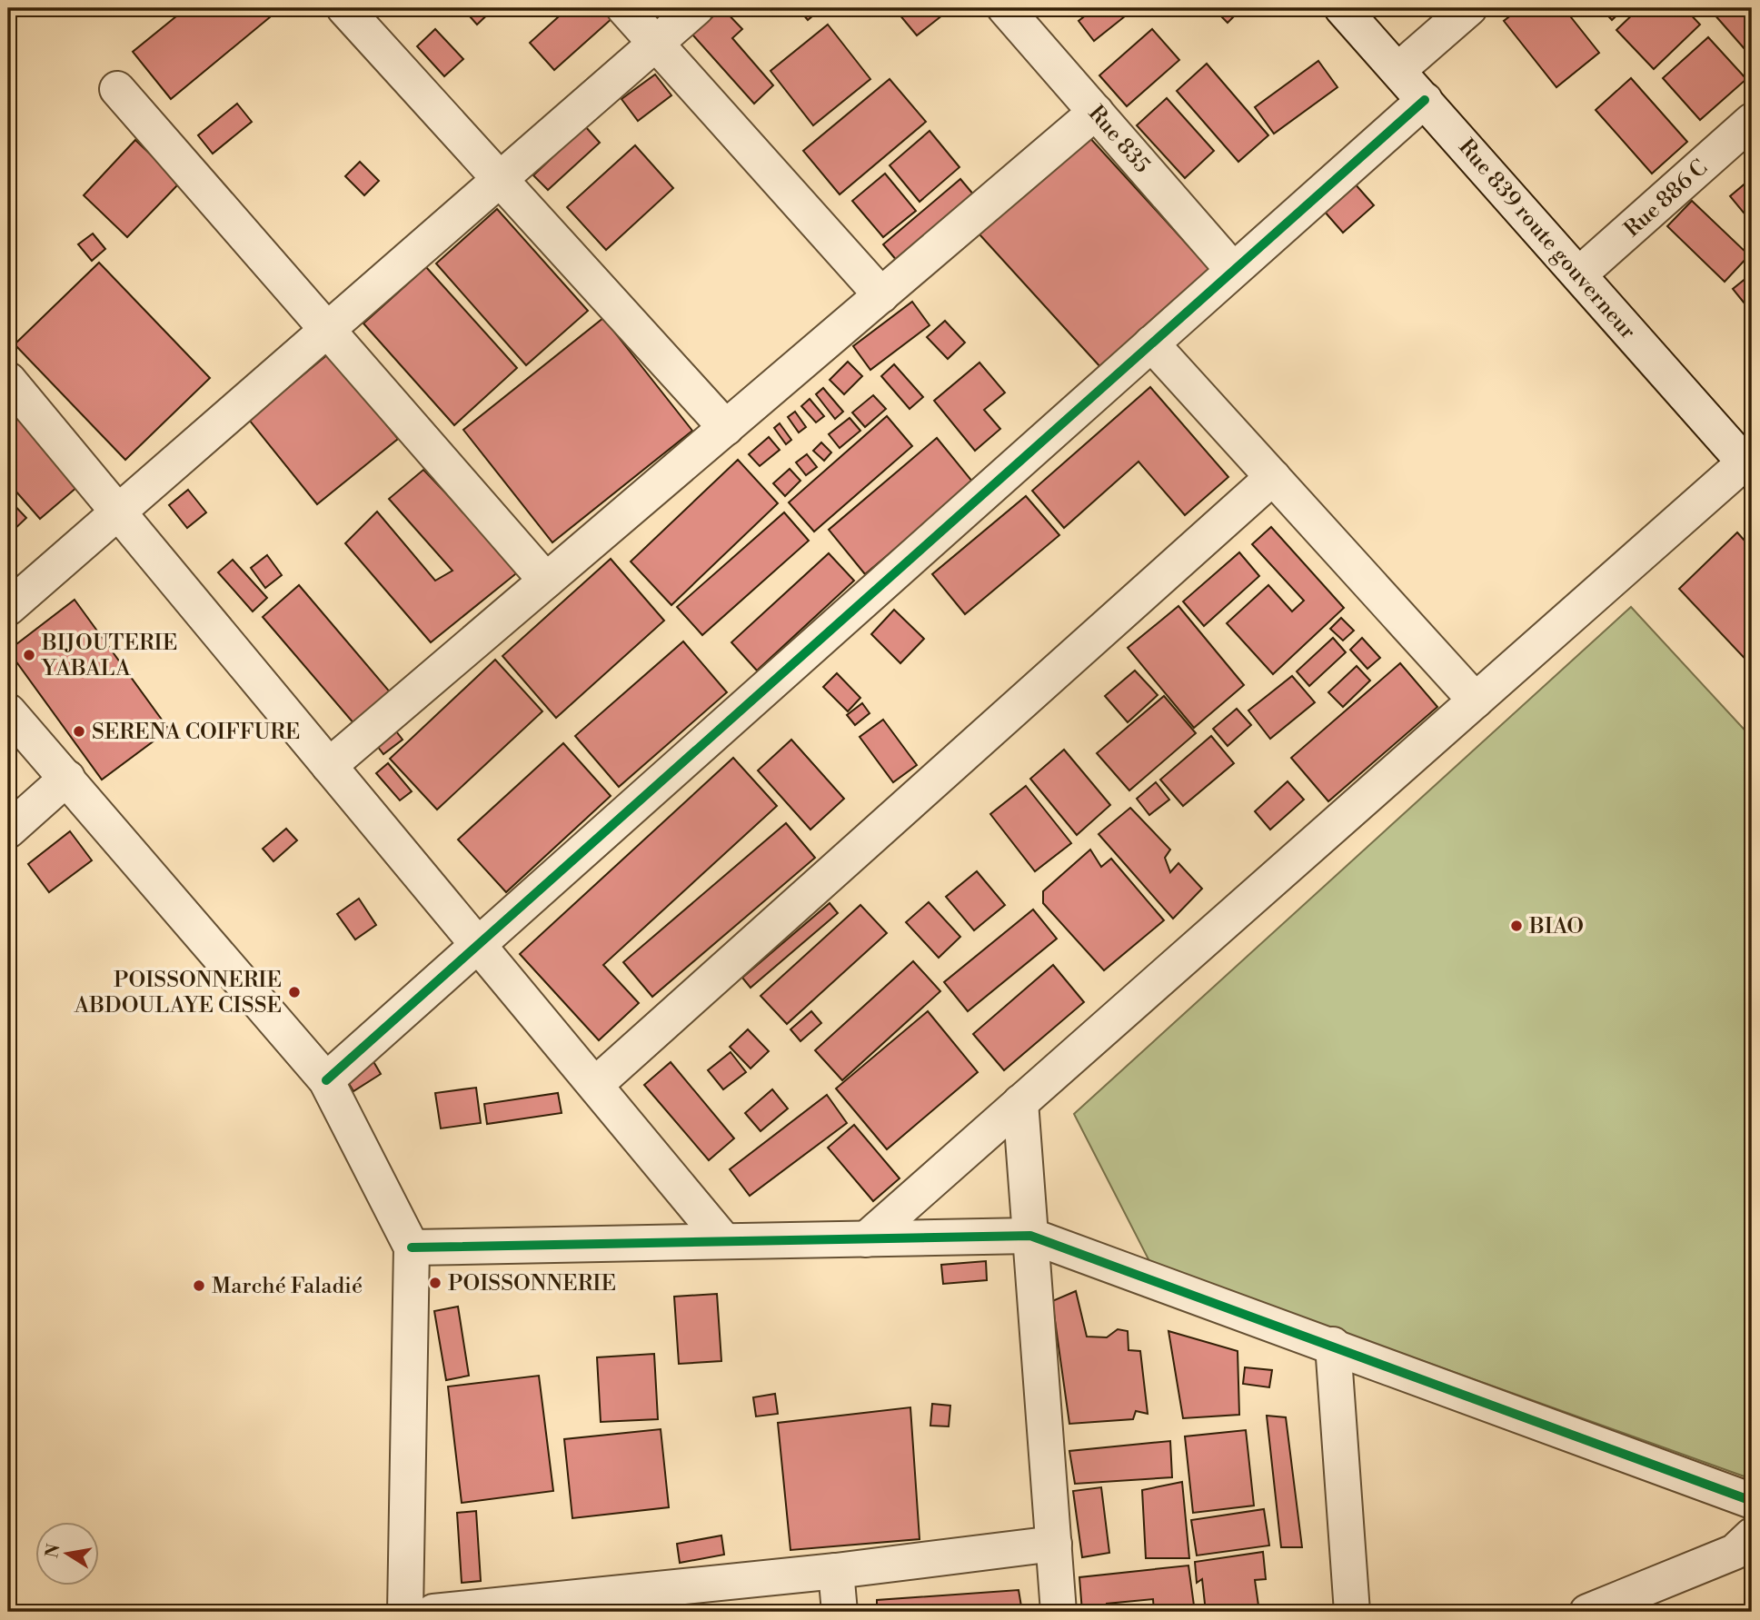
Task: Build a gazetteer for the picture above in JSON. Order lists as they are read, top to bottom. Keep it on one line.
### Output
{"streets":{"street":["Rue 835","Rue 886 C","Rue 839 route gouverneur"]},"crossings":[["Rue 886 C","Rue 839 route gouverneur"]],"places":["BIJOUTERIE YABALA","SERENA COIFFURE","BIAO","POISSONNERIE ABDOULAYE CISSE","POISSONNERIE","Marché Faladié"],"north":"left"}
